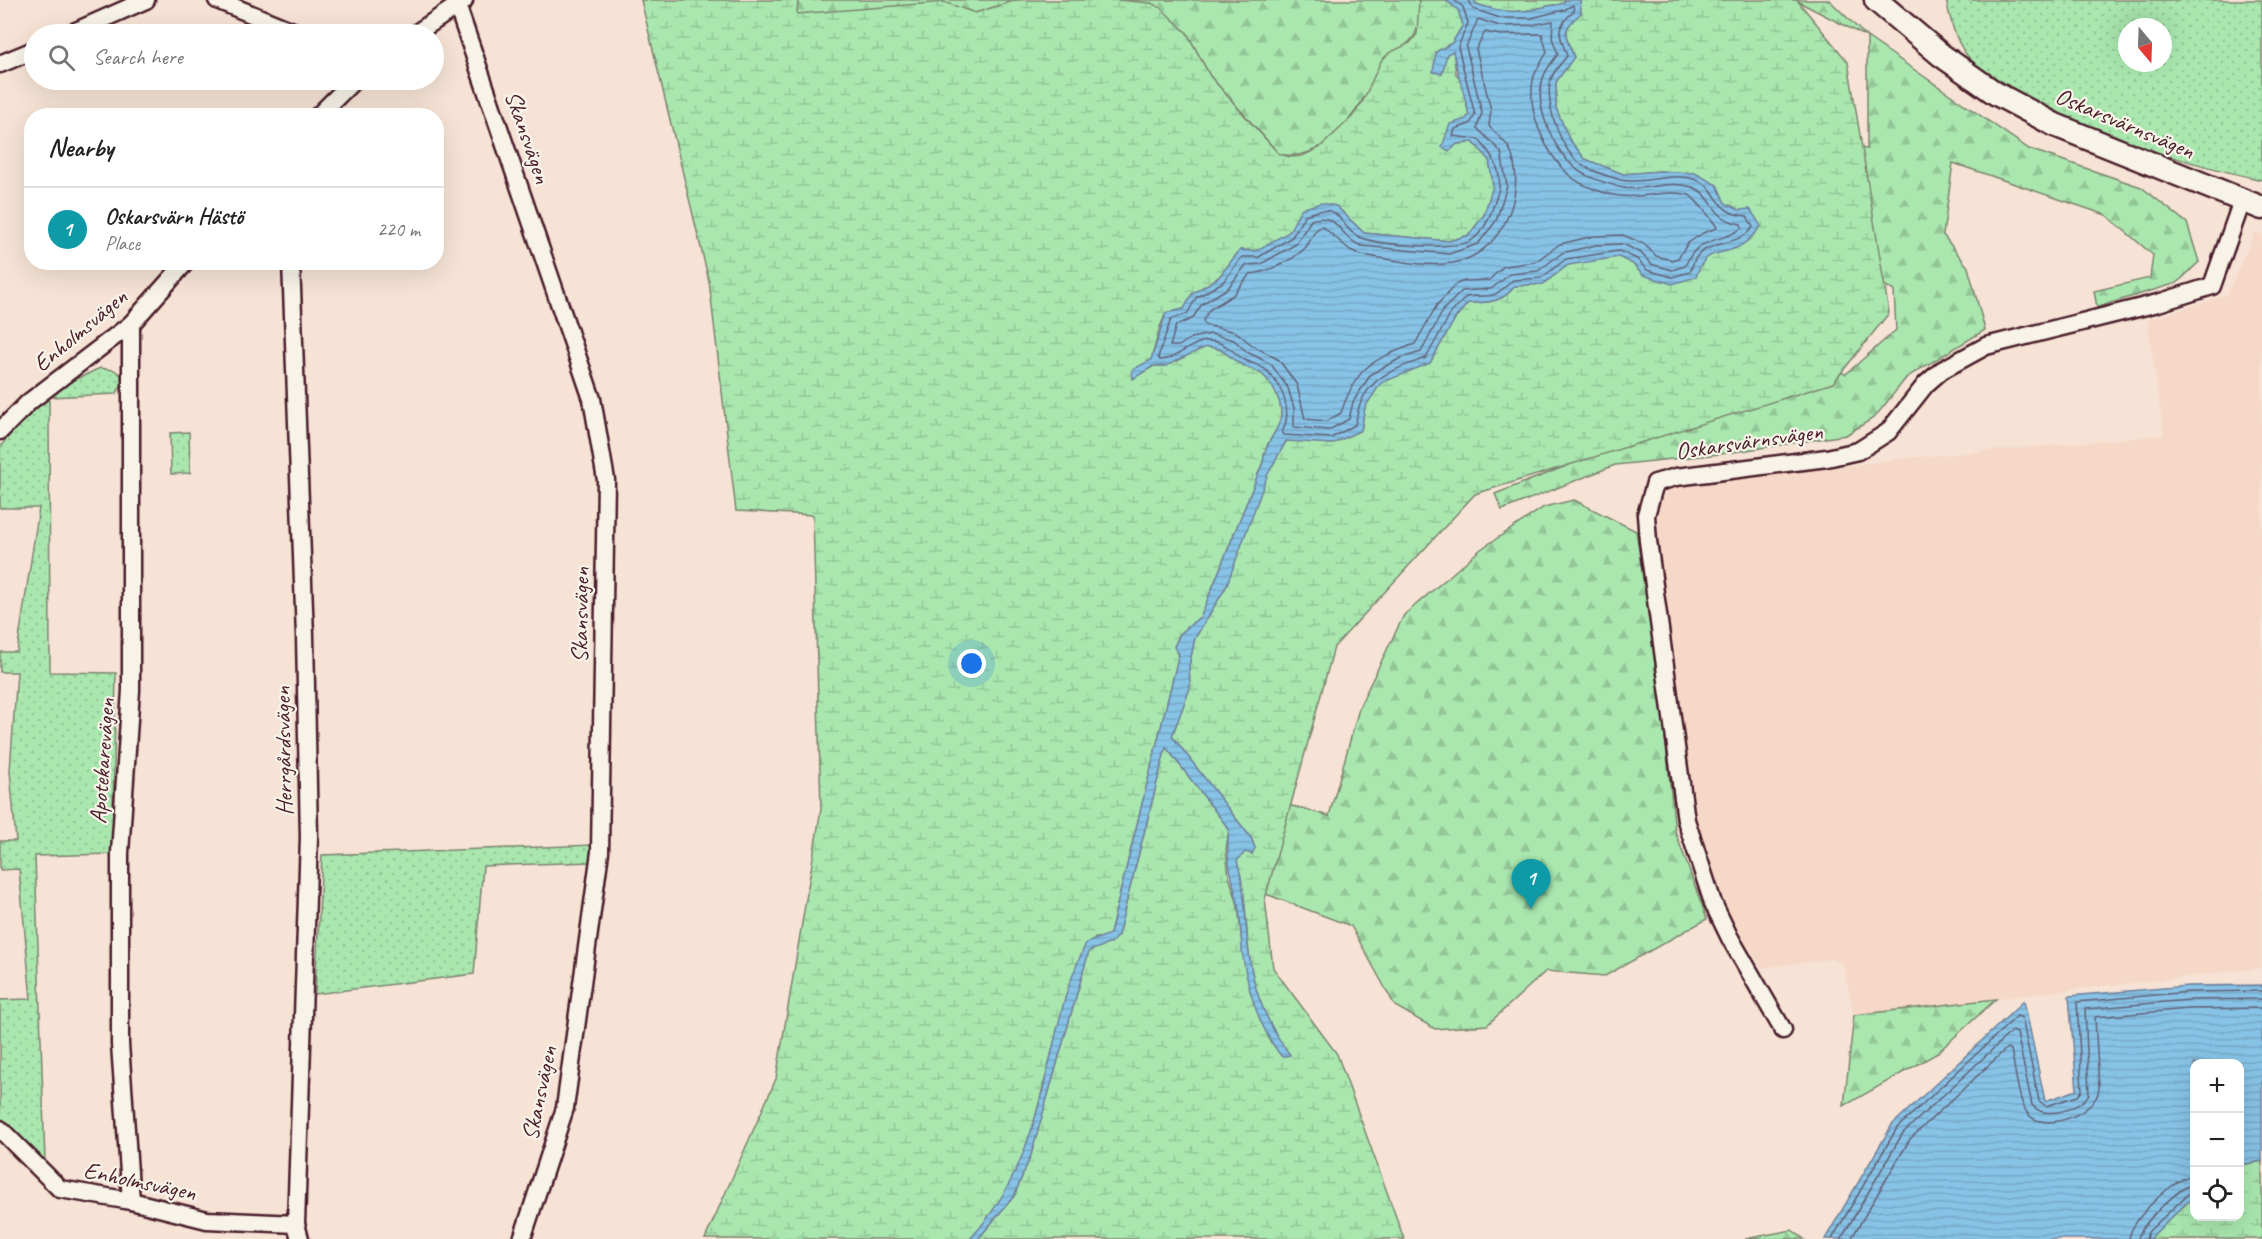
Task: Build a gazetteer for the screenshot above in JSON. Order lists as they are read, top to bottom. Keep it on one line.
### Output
{"streets":{"street":["Oskarsvärnsvägen","Skansvägen","Enholmsvägen","Herrgårdsvägen","Apotekarevägen"]},"crossings":[["Enholmsvägen","Herrgårdsvägen"],["Enholmsvägen","Apotekarevägen"]],"north":"bottom","page":{"search":"Search here","heading":"Nearby","list":[{"mark":"1","name":"Oskarsvärn Hästö","note":"Place","value":"220 m"}],"pins":"1","map_buttons":["+","−"]}}
